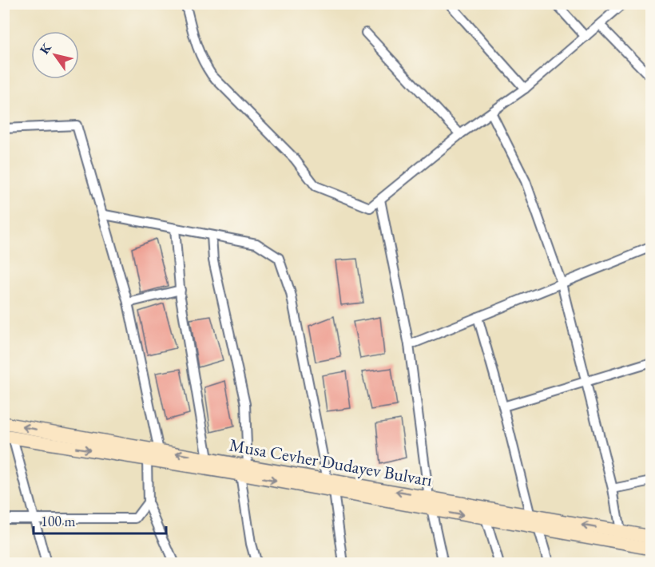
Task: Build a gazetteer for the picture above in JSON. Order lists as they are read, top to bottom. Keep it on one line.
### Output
{"streets":{"main road":["Musa Cevher Dudayev Bulvarı"]},"scale_bar":"100 m","north":"top left"}
